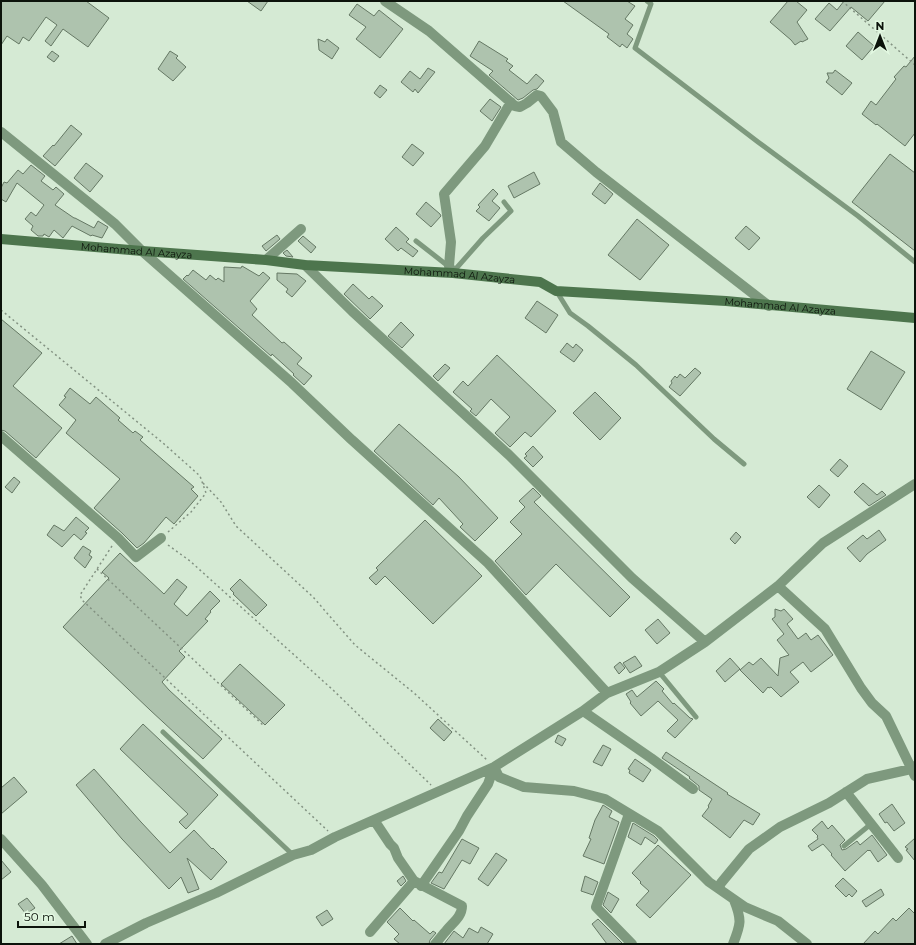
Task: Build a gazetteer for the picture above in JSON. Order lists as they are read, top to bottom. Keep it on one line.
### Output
{"streets":{"main road":["Mohammad Al Azayza"]},"scale_bar":"50 m","north":"top"}
